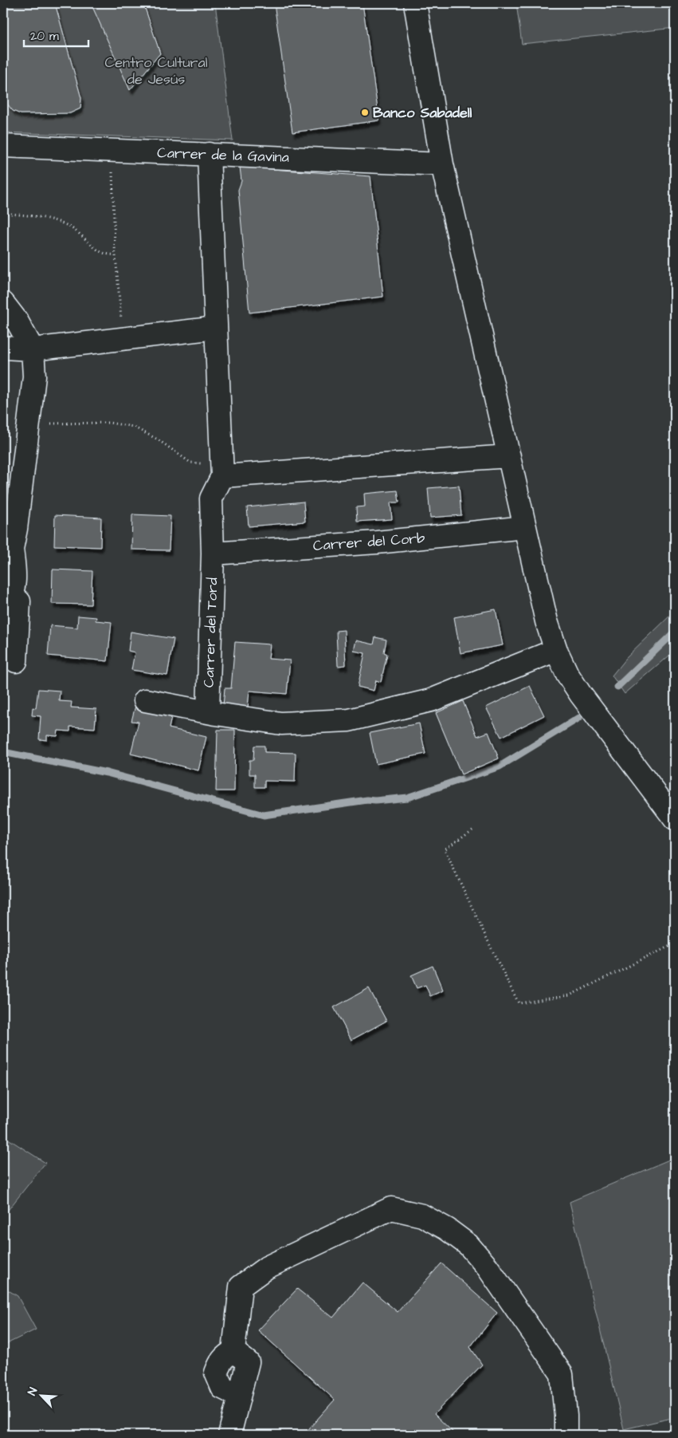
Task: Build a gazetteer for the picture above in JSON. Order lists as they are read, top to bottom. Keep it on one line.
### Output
{"streets":{"street":["Carrer de la Gavina","Carrer del Corb","Carrer del Tord"]},"crossings":[["Carrer del Corb","Carrer del Tord"]],"parks":["Centro Cultural de Jesús"],"places":["Banco Sabadell"],"scale_bar":"20 m","north":"top left"}
